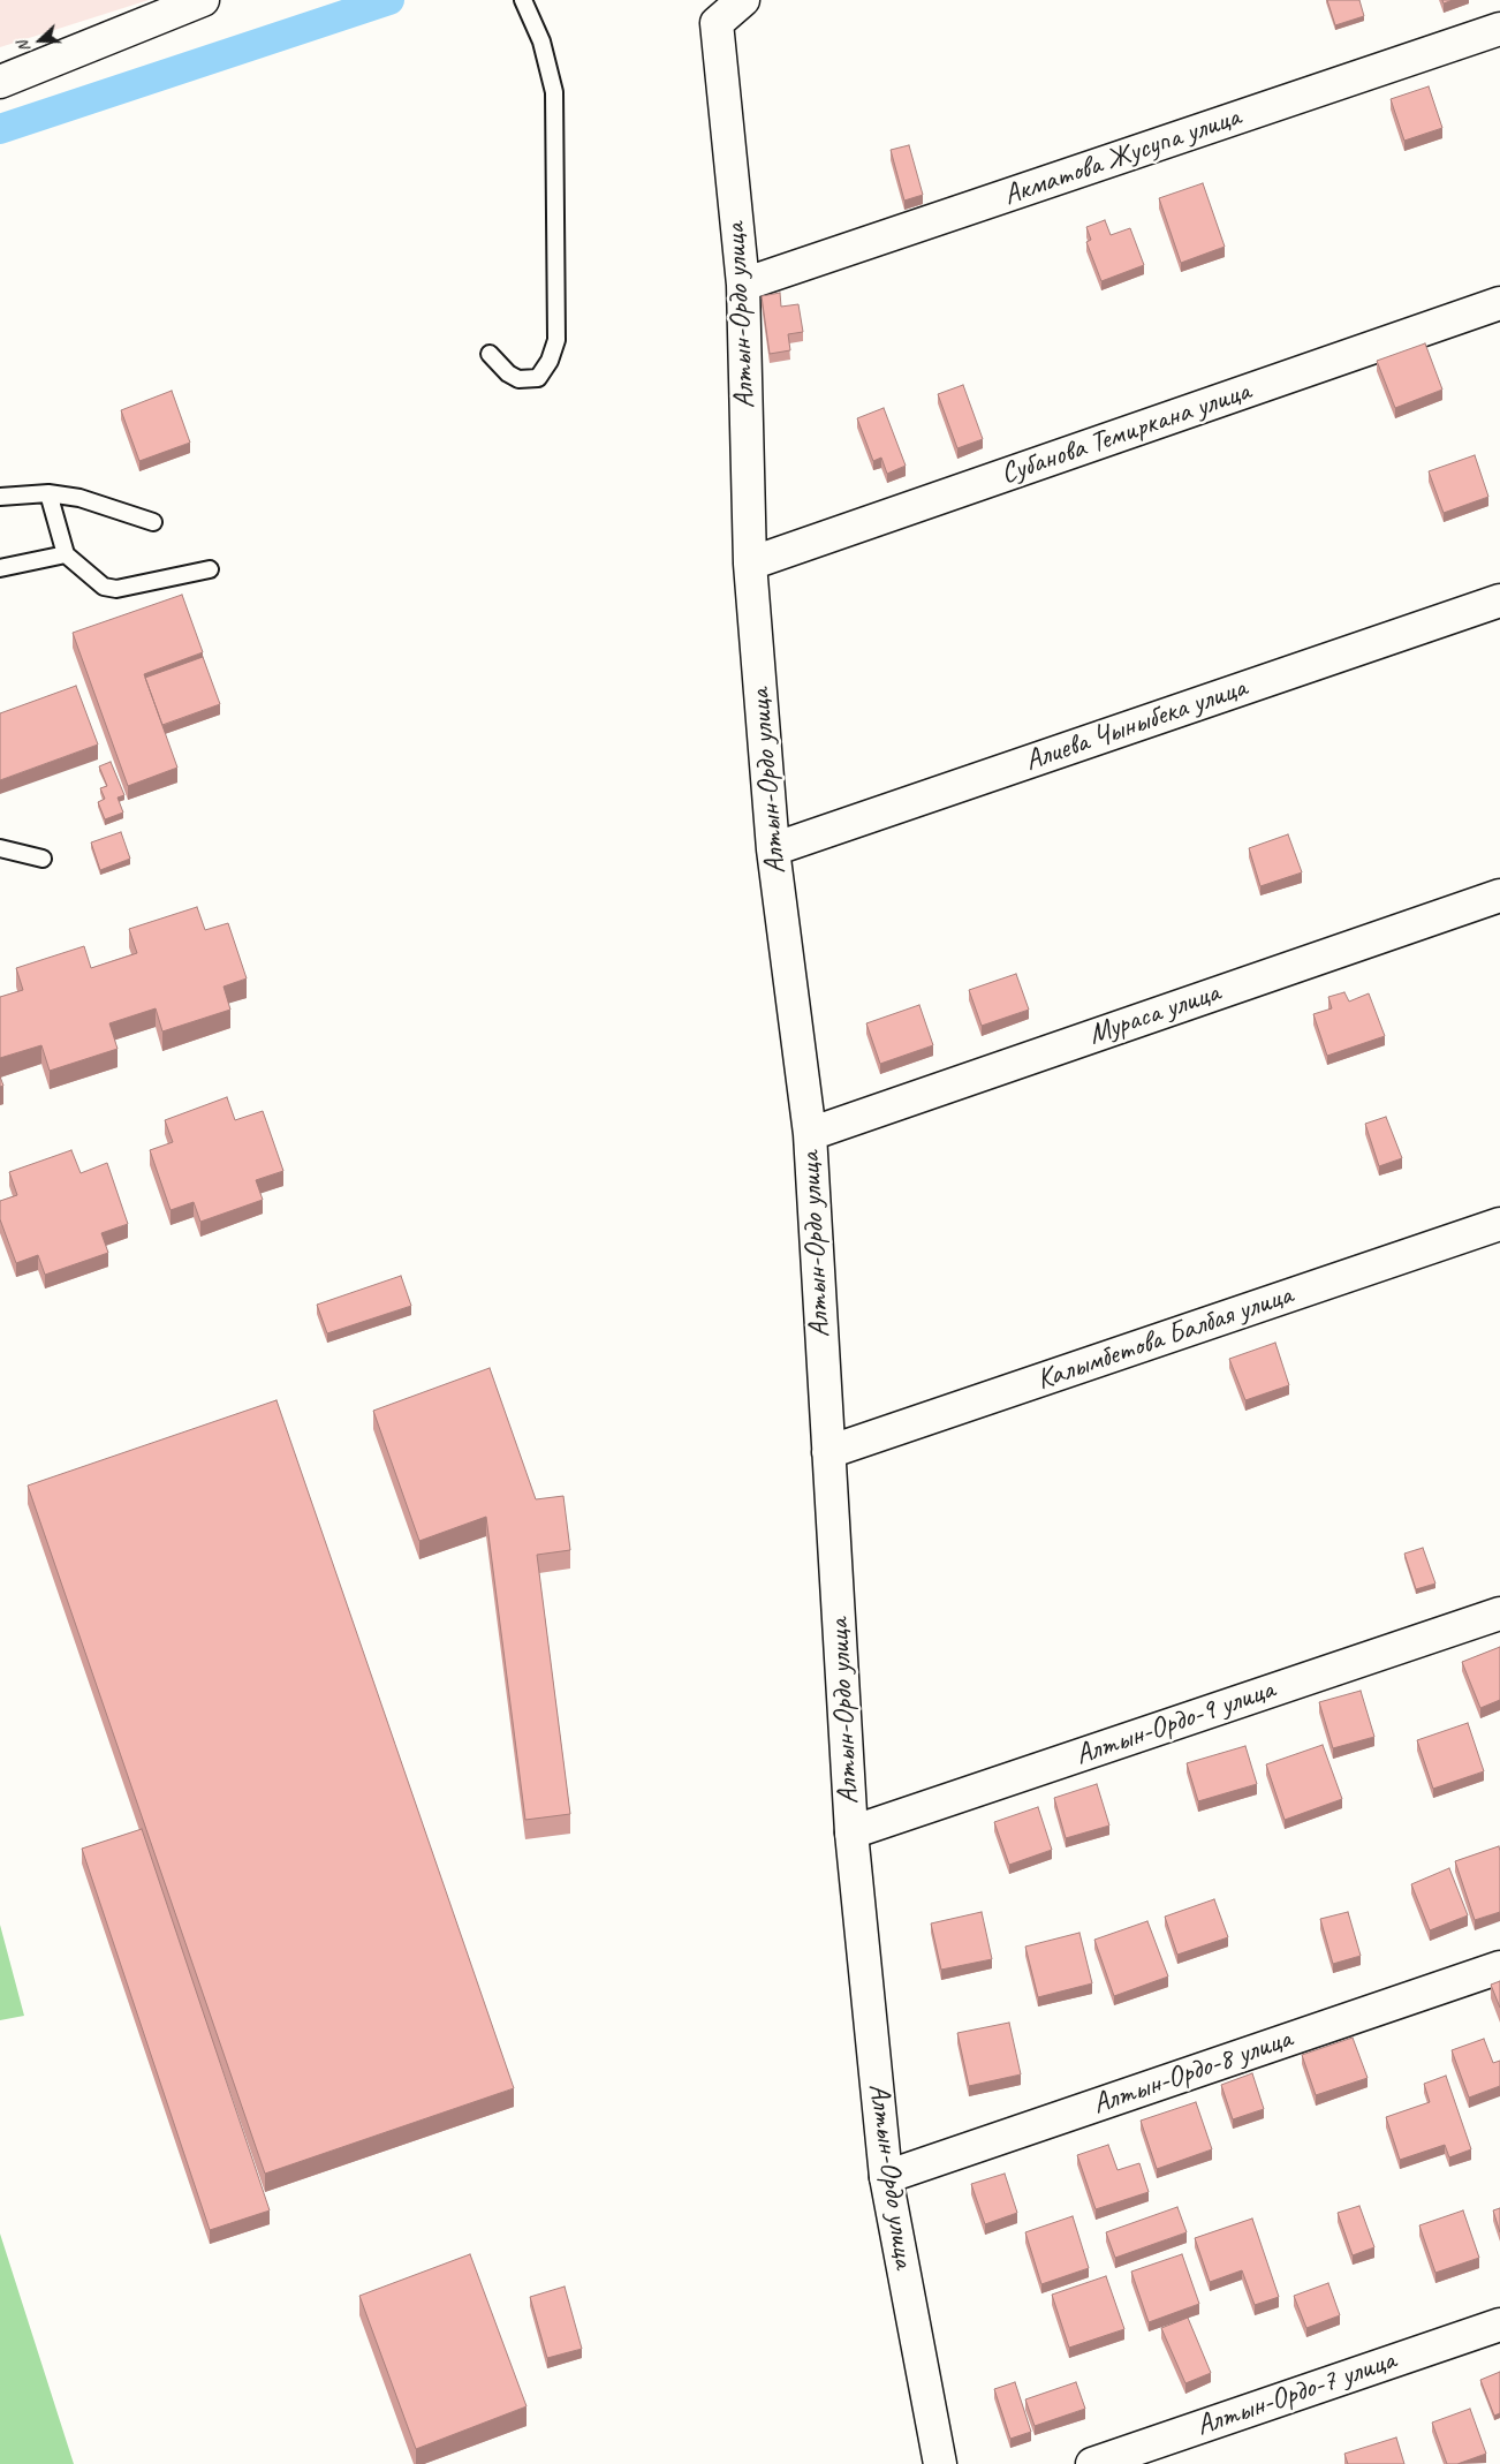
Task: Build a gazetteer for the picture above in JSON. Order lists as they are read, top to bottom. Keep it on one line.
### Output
{"streets":{"street":["Акматова Жусупа улица","Алтын-Ордо улица","Субанова Темиркана улица","Алиева Чыныбека улица","Мураса улица","Калымбетова Балбая улица","Алтын-Ордо-9 улица","Алтын-Ордо-8 улица","Алтын-Ордо-7 улица"]},"crossings":[["Акматова Жусупа улица","Алтын-Ордо улица"],["Алтын-Ордо улица","Субанова Темиркана улица"],["Алтын-Ордо улица","Алиева Чыныбека улица"],["Алтын-Ордо улица","Мураса улица"],["Алтын-Ордо улица","Калымбетова Балбая улица"],["Алтын-Ордо улица","Алтын-Ордо-9 улица"],["Алтын-Ордо улица","Алтын-Ордо-8 улица"]],"north":"left"}
